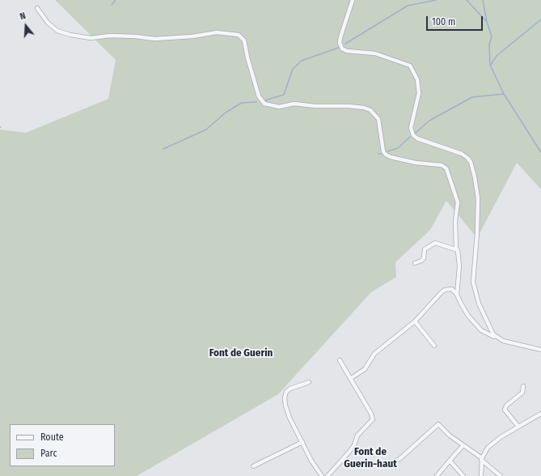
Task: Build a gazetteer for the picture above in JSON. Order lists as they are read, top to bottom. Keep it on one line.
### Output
{"districts":["Font de Guerin","Font de Guerin-haut"],"legend":["Route","Parc"],"scale_bar":"100 m","north":"top"}
